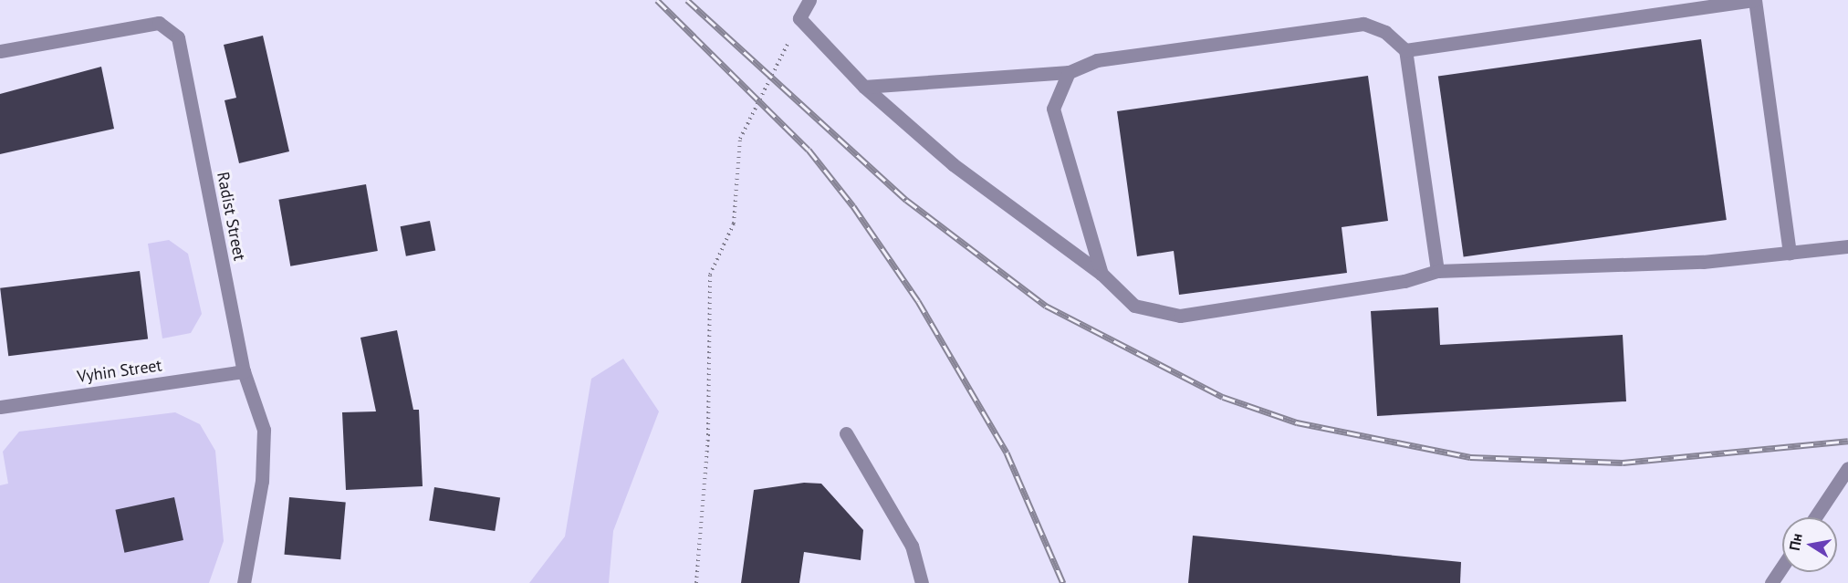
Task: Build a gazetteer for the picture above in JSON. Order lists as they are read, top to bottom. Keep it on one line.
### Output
{"streets":{"street":["Radist Street","Vyhin Street"]},"crossings":[["Radist Street","Vyhin Street"]],"north":"left"}
